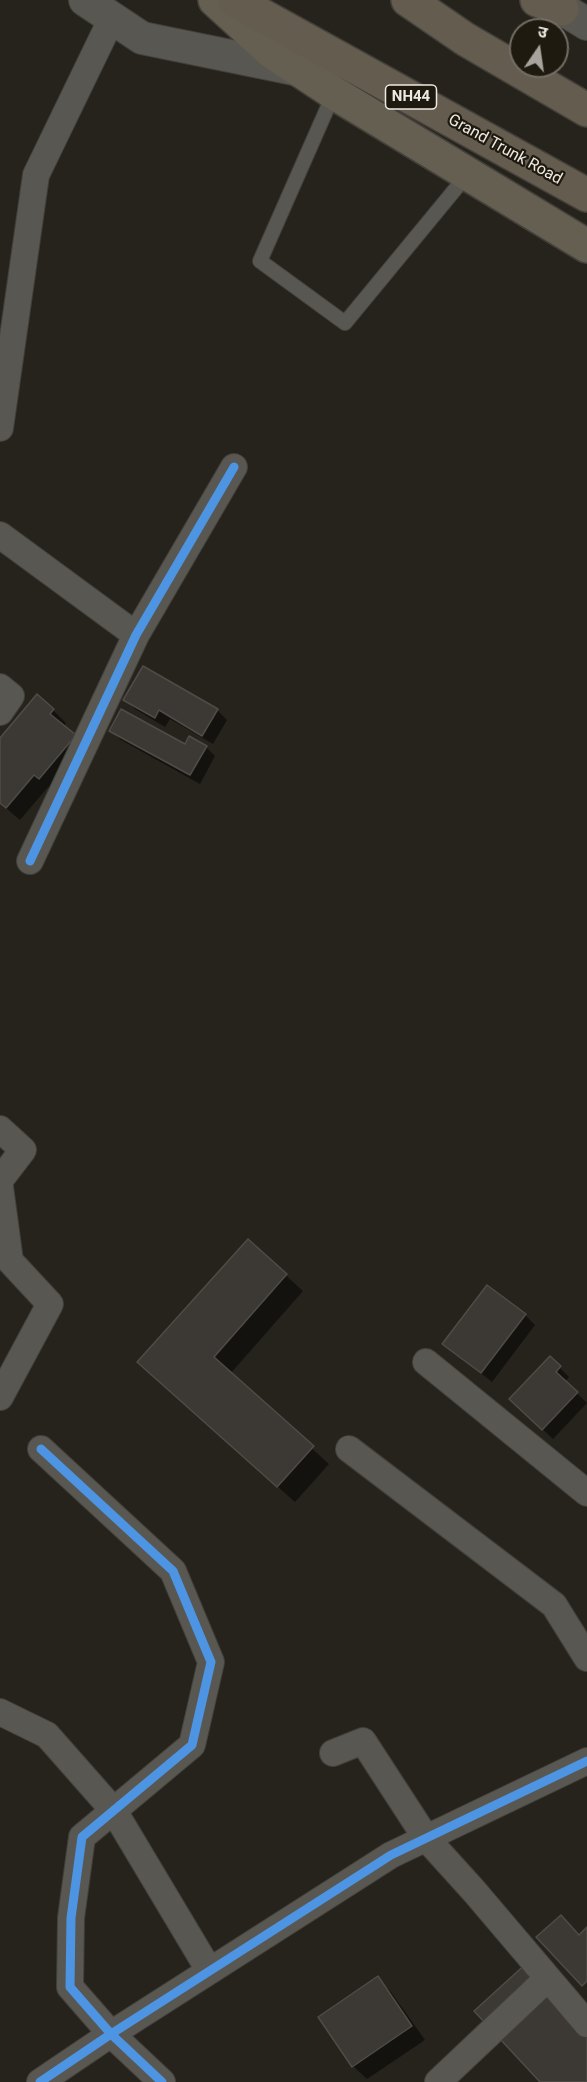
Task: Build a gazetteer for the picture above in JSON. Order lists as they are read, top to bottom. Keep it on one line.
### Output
{"streets":{"highway":["NH44","Grand Trunk Road"]},"north":"top"}
